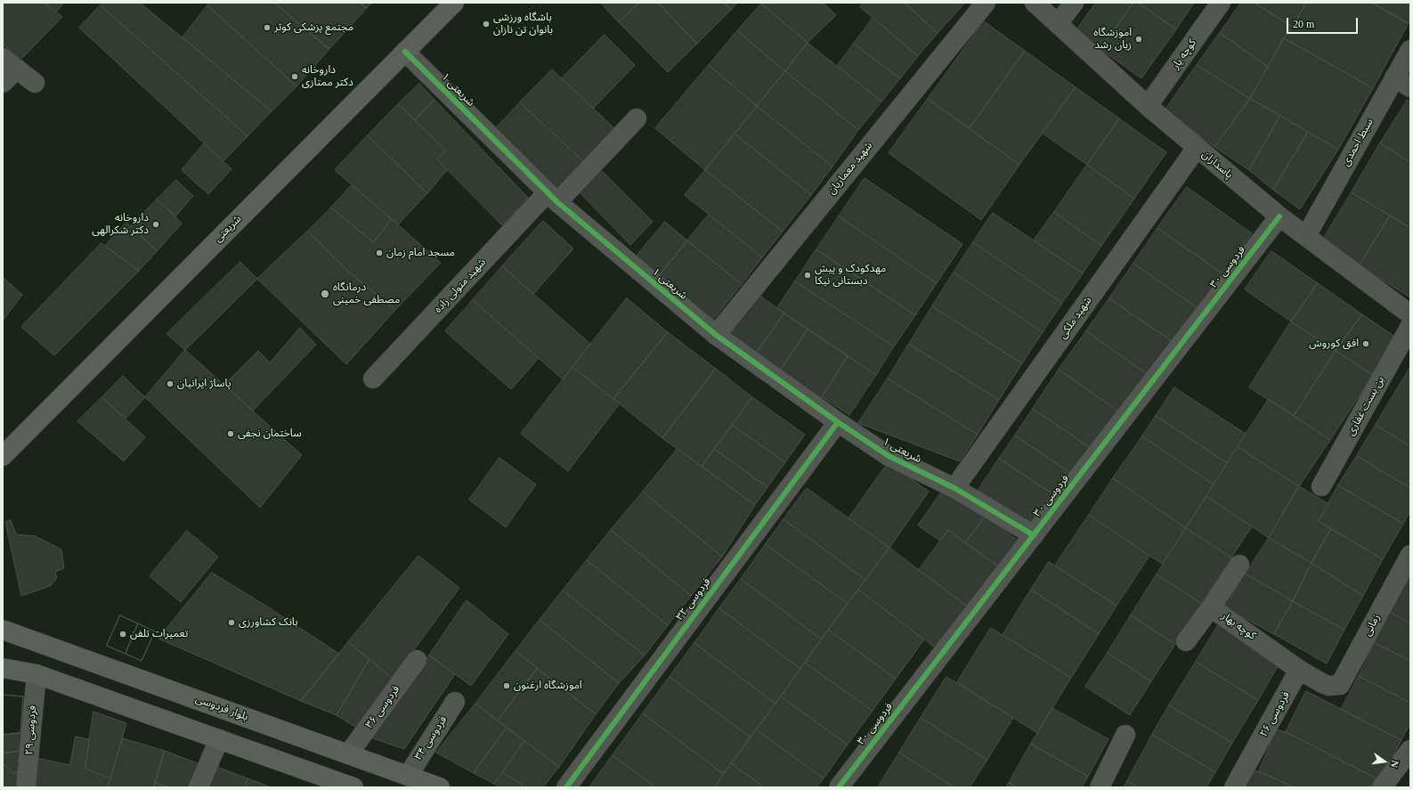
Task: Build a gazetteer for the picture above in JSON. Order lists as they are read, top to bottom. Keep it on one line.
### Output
{"streets":{"main road":["شریعتی","بلوار فردوسی"],"street":["کوچه یار","شریعتی ۱","سبط احمدی","پاسداران","شهید معماریان","فردوسی ۳۰","شهید متولی زاده","شهید ملکی","بن بست غفاری","فردوسی ۳۲","زمانی","کوچه بهار","فردوسی ۳۶","فردوسی ۲۶","فردوسی ۲۹","فردوسی ۳۴"]},"crossings":[["کوچه یار","پاسداران"],["شریعتی ۱","شهید معماریان"],["شریعتی ۱","شریعتی"],["شریعتی ۱","فردوسی ۳۰"],["شریعتی ۱","شهید متولی زاده"],["شریعتی ۱","شهید ملکی"],["شریعتی ۱","فردوسی ۳۲"],["سبط احمدی","پاسداران"],["پاسداران","فردوسی ۳۰"],["پاسداران","شهید ملکی"],["زمانی","کوچه بهار"],["زمانی","فردوسی ۲۶"],["کوچه بهار","فردوسی ۲۶"],["فردوسی ۳۶","بلوار فردوسی"],["بلوار فردوسی","فردوسی ۳۴"]],"places":["باشگاه ورزشی بانوان تن نازان","مجتمع پزشکی کوثر","آموزشگاه زبان رشد","داروخانه دکتر ممتازی","داروخانه دکتر شکرالهی","مسجد امام زمان","مهدکودک و پیش دبستانی نیکا","درمانگاه مصطفی خمینی","افق کوروش","پاساژ ایرانیان","ساختمان نجفی","بانک کشاورزی","تعمیرات تلفن","آموزشگاه ارغنون"],"scale_bar":"20 m","north":"right"}
